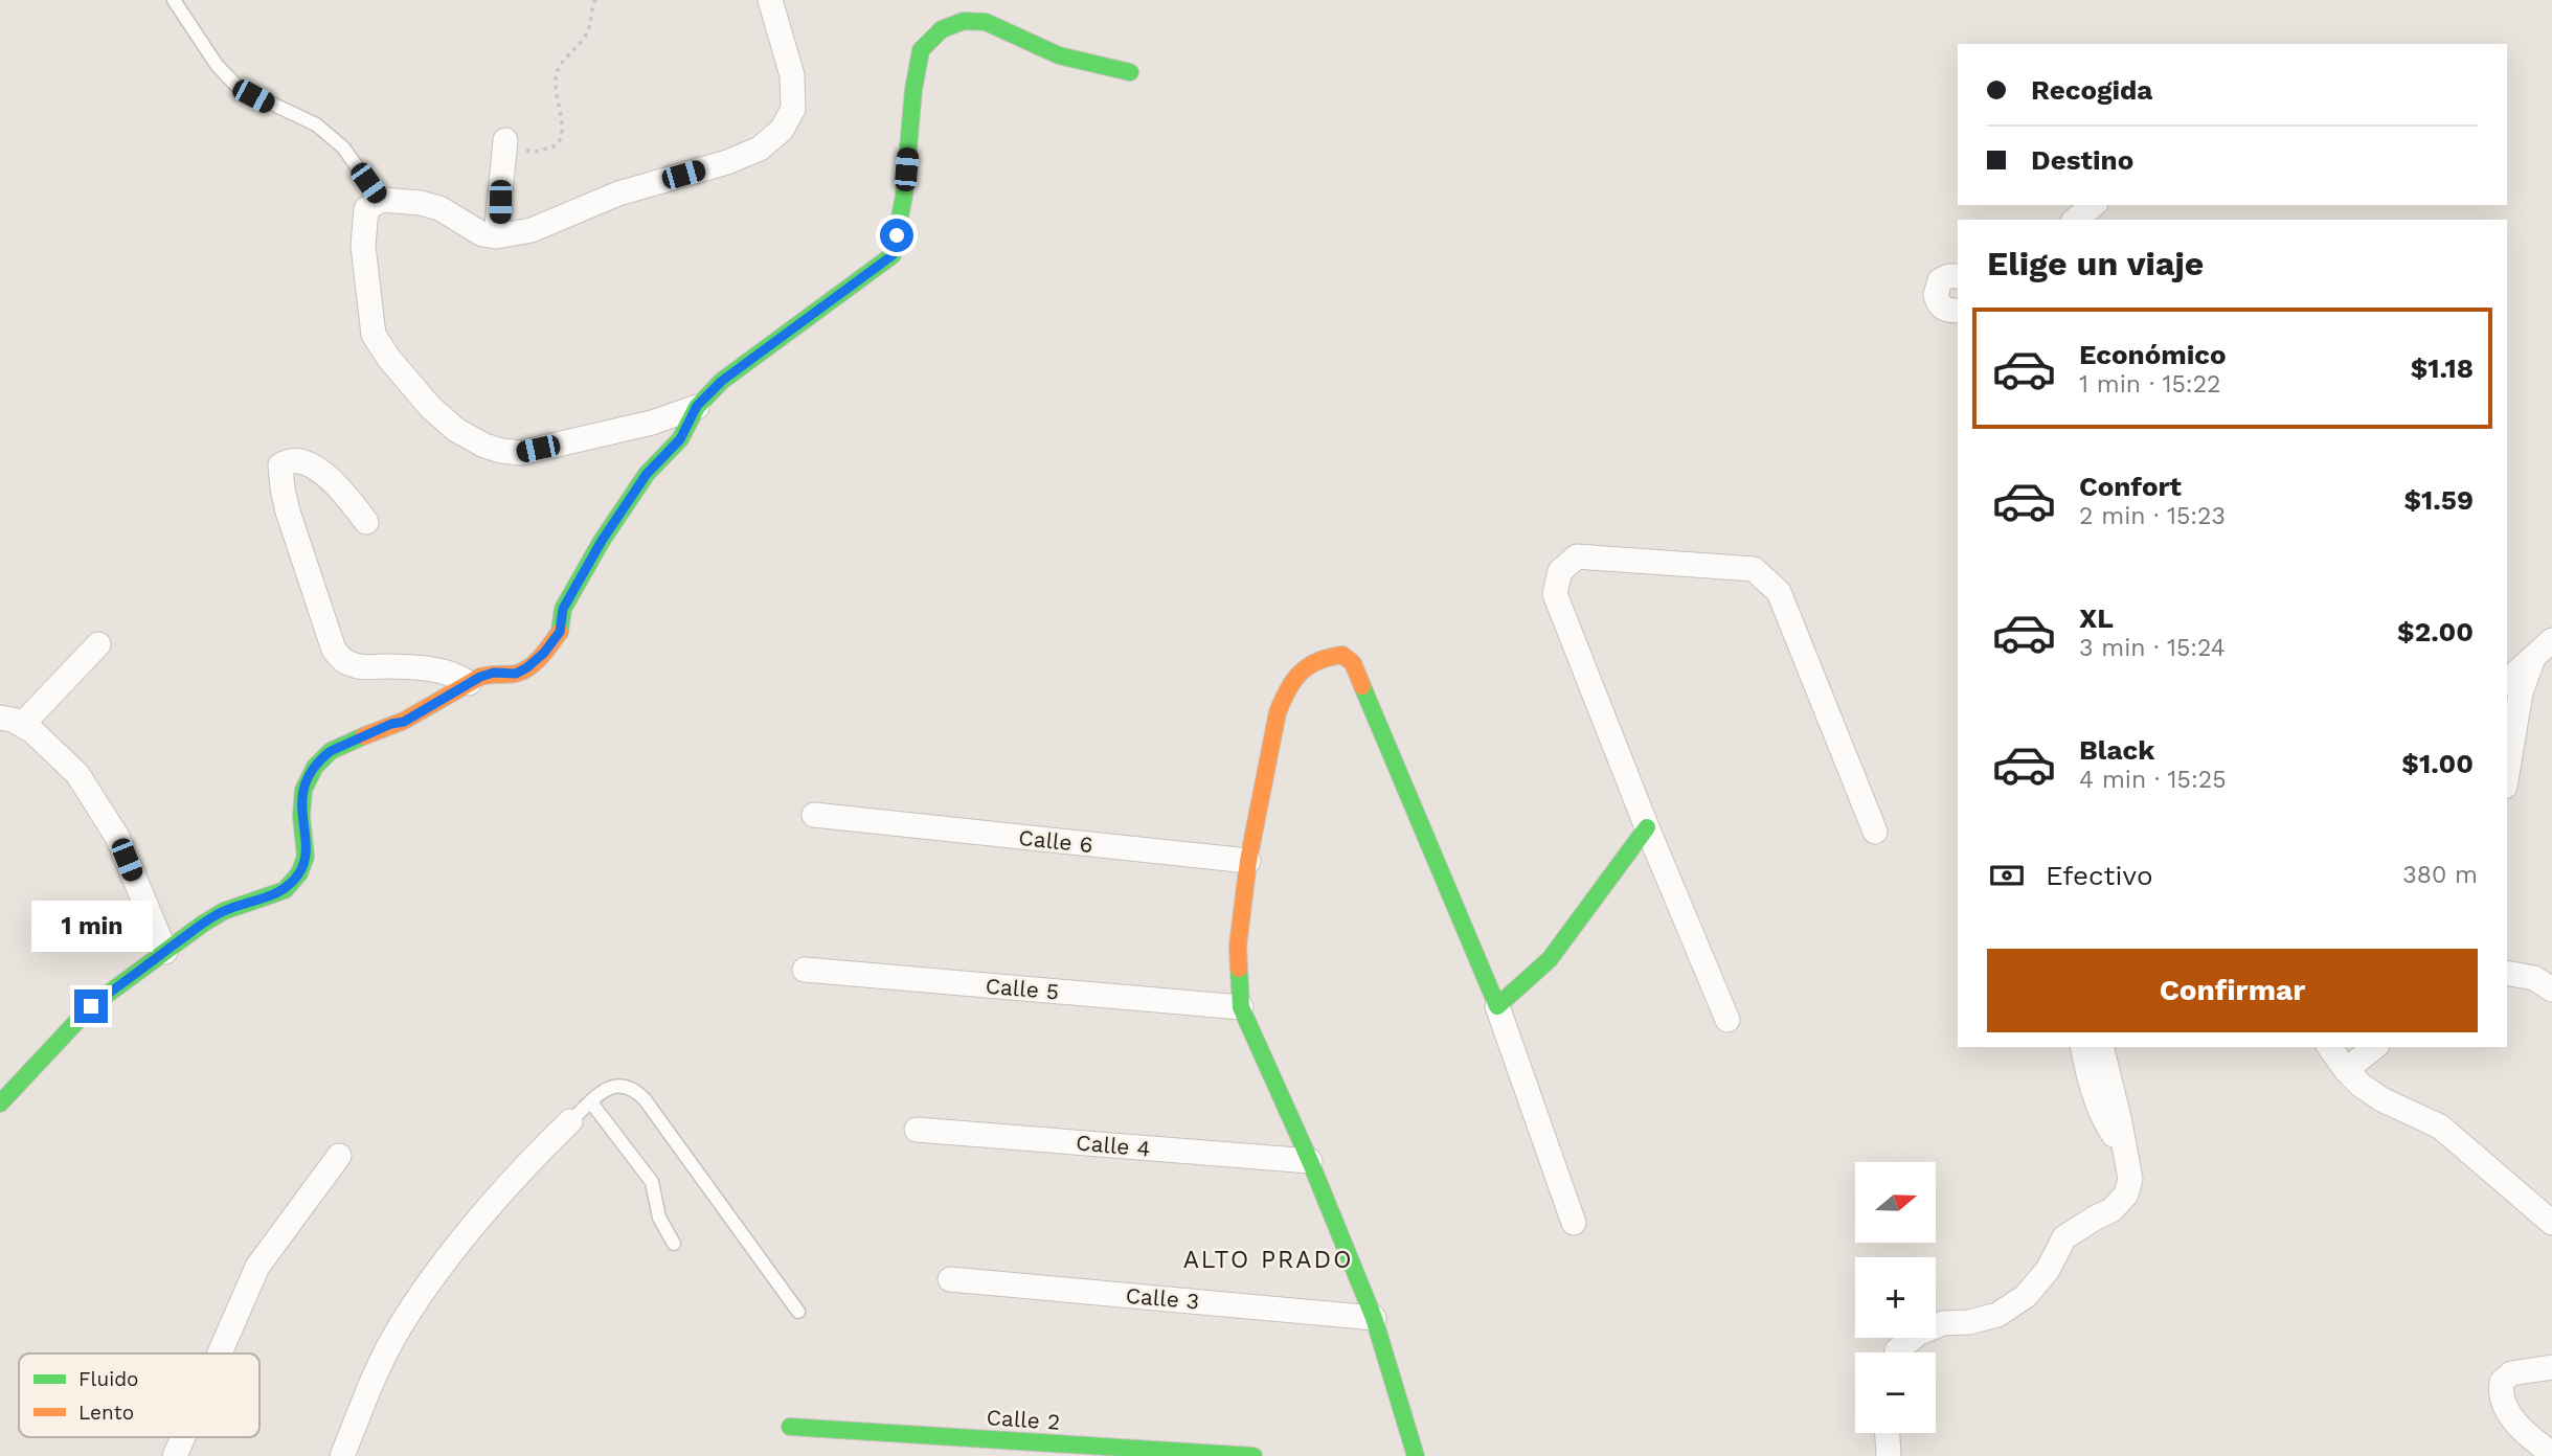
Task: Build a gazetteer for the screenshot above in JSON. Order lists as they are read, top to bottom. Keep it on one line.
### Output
{"streets":{"street":["Calle 6","Calle 5","Calle 4","Calle 3","Calle 2"]},"districts":["ALTO PRADO"],"legend":["Fluido","Lento"],"north":"right","page":{"banner":["Recogida","Destino"],"heading":"Elige un viaje","list":[{"name":"Económico","note":"1 min · 15:22","value":"$1.18"},{"name":"Confort","note":"2 min · 15:23","value":"$1.59"},{"name":"XL","note":"3 min · 15:24","value":"$2.00"},{"name":"Black","note":"4 min · 15:25","value":"$1.00"}],"pay":["Efectivo","380 m"],"bubble":"1 min","buttons":"Confirmar","map_buttons":["+","−"]}}
